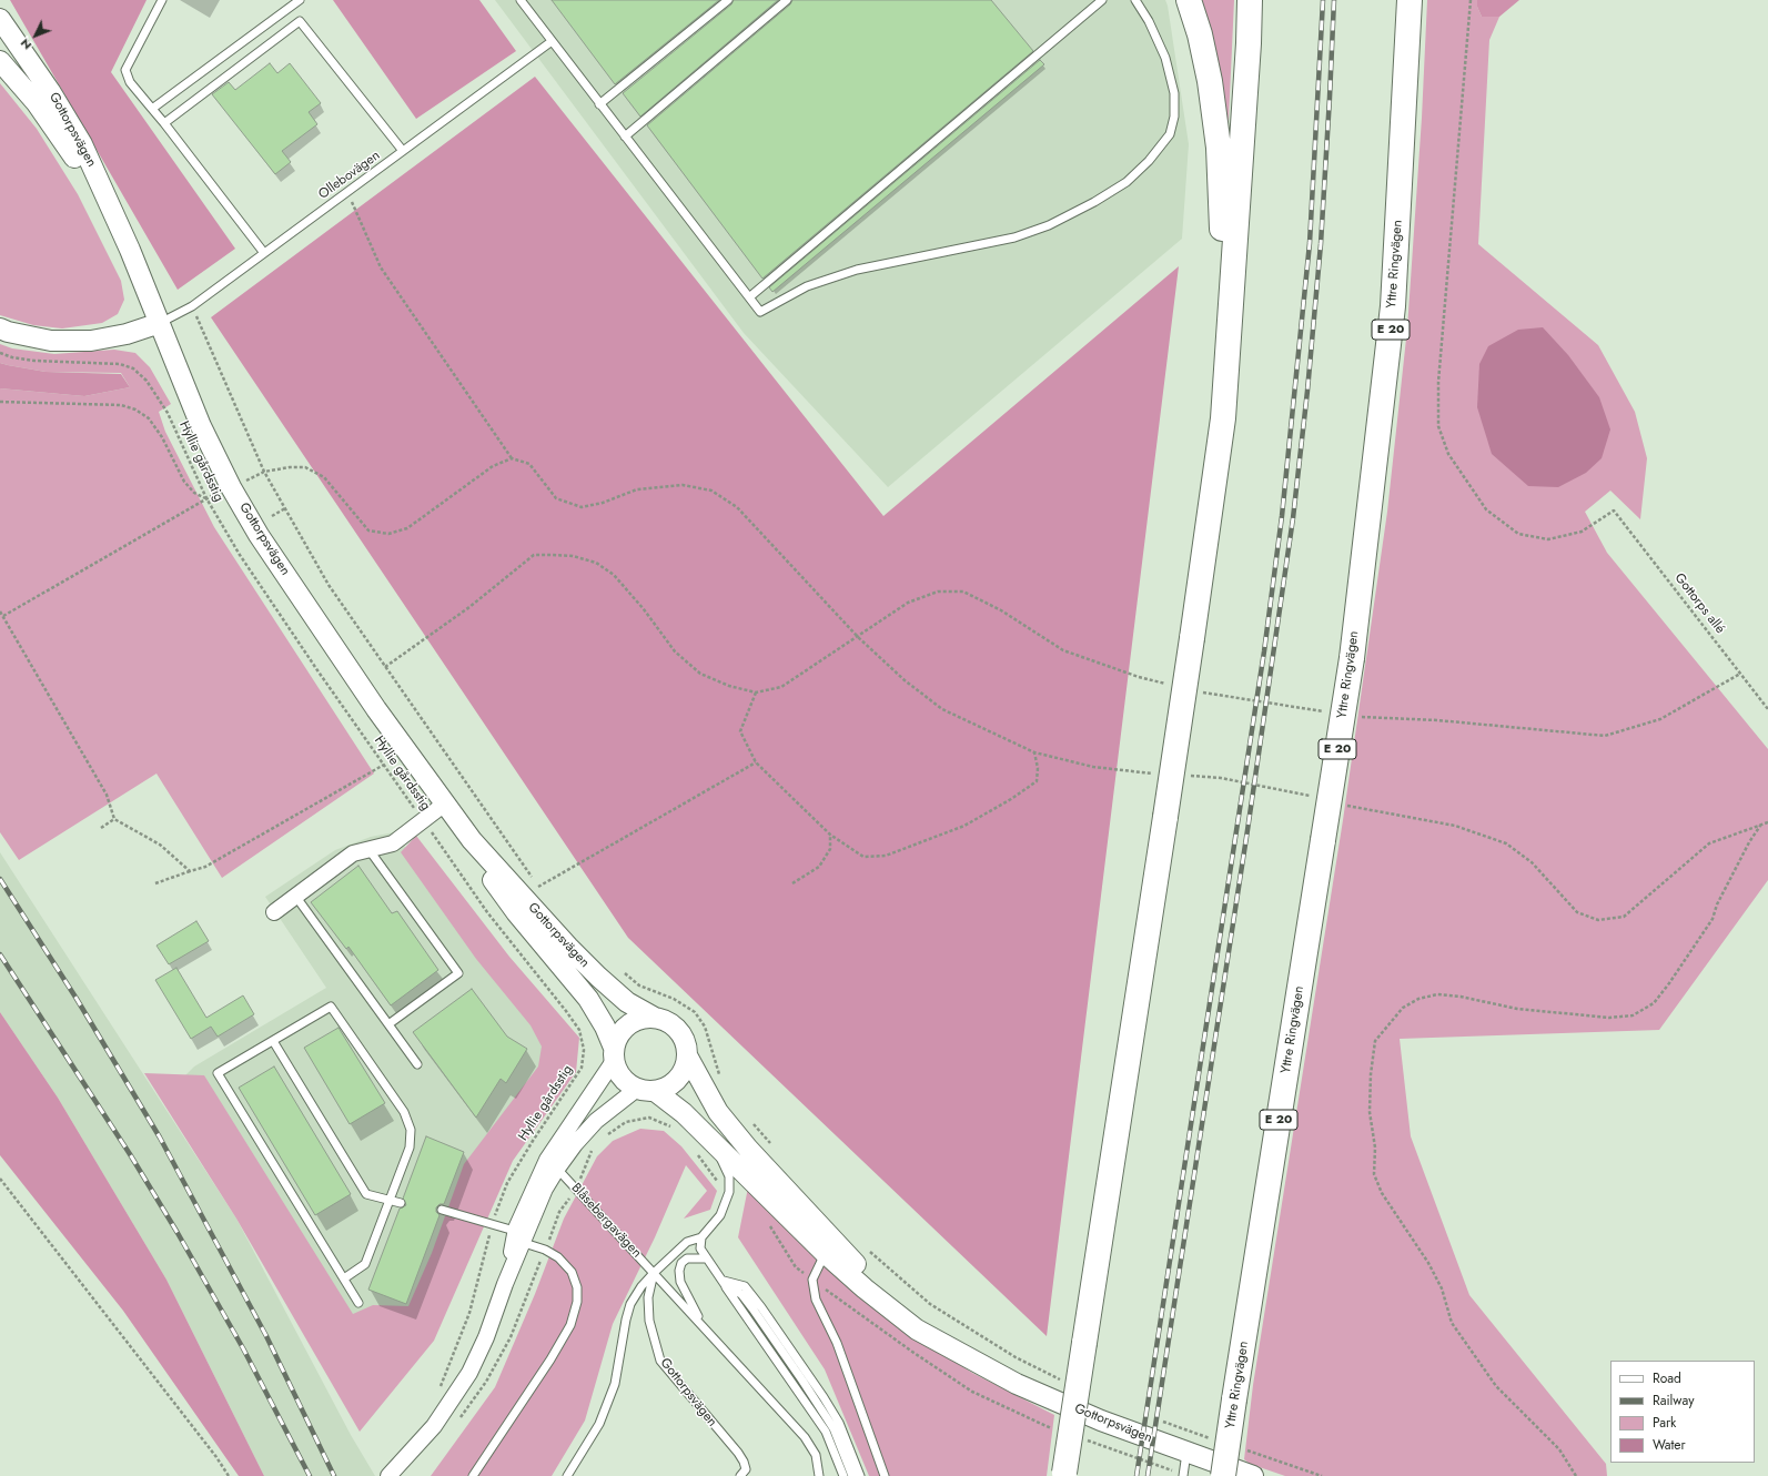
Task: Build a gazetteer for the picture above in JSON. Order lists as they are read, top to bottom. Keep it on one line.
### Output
{"streets":{"highway":["Yttre Ringvägen","E 20"],"street":["Gottorpsvägen"],"lane":["Ollebovägen","Blåsebergavägen"],"path":["Hyllie gårdsstig","Gottorps allé"]},"crossings":[["Gottorpsvägen","Ollebovägen"],["Gottorpsvägen","Blåsebergavägen"]],"legend":["Road","Railway","Park","Water"],"north":"bottom left"}
